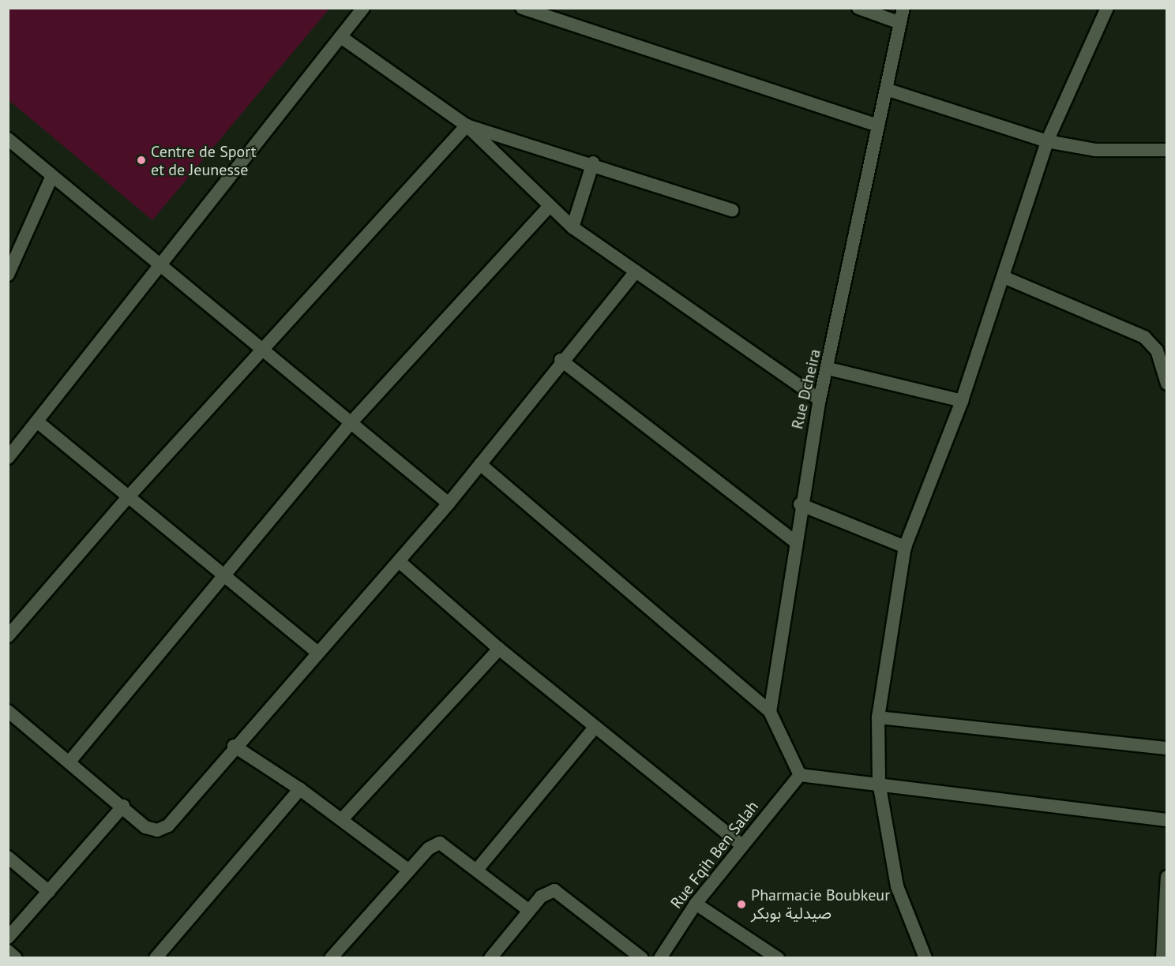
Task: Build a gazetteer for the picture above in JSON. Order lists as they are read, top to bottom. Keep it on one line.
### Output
{"streets":{"street":["Rue Dcheira","Rue Fqih Ben Salah"]},"places":["Centre de Sport et de Jeunesse","Pharmacie Boubkeur صيدلية بوبكر"]}
